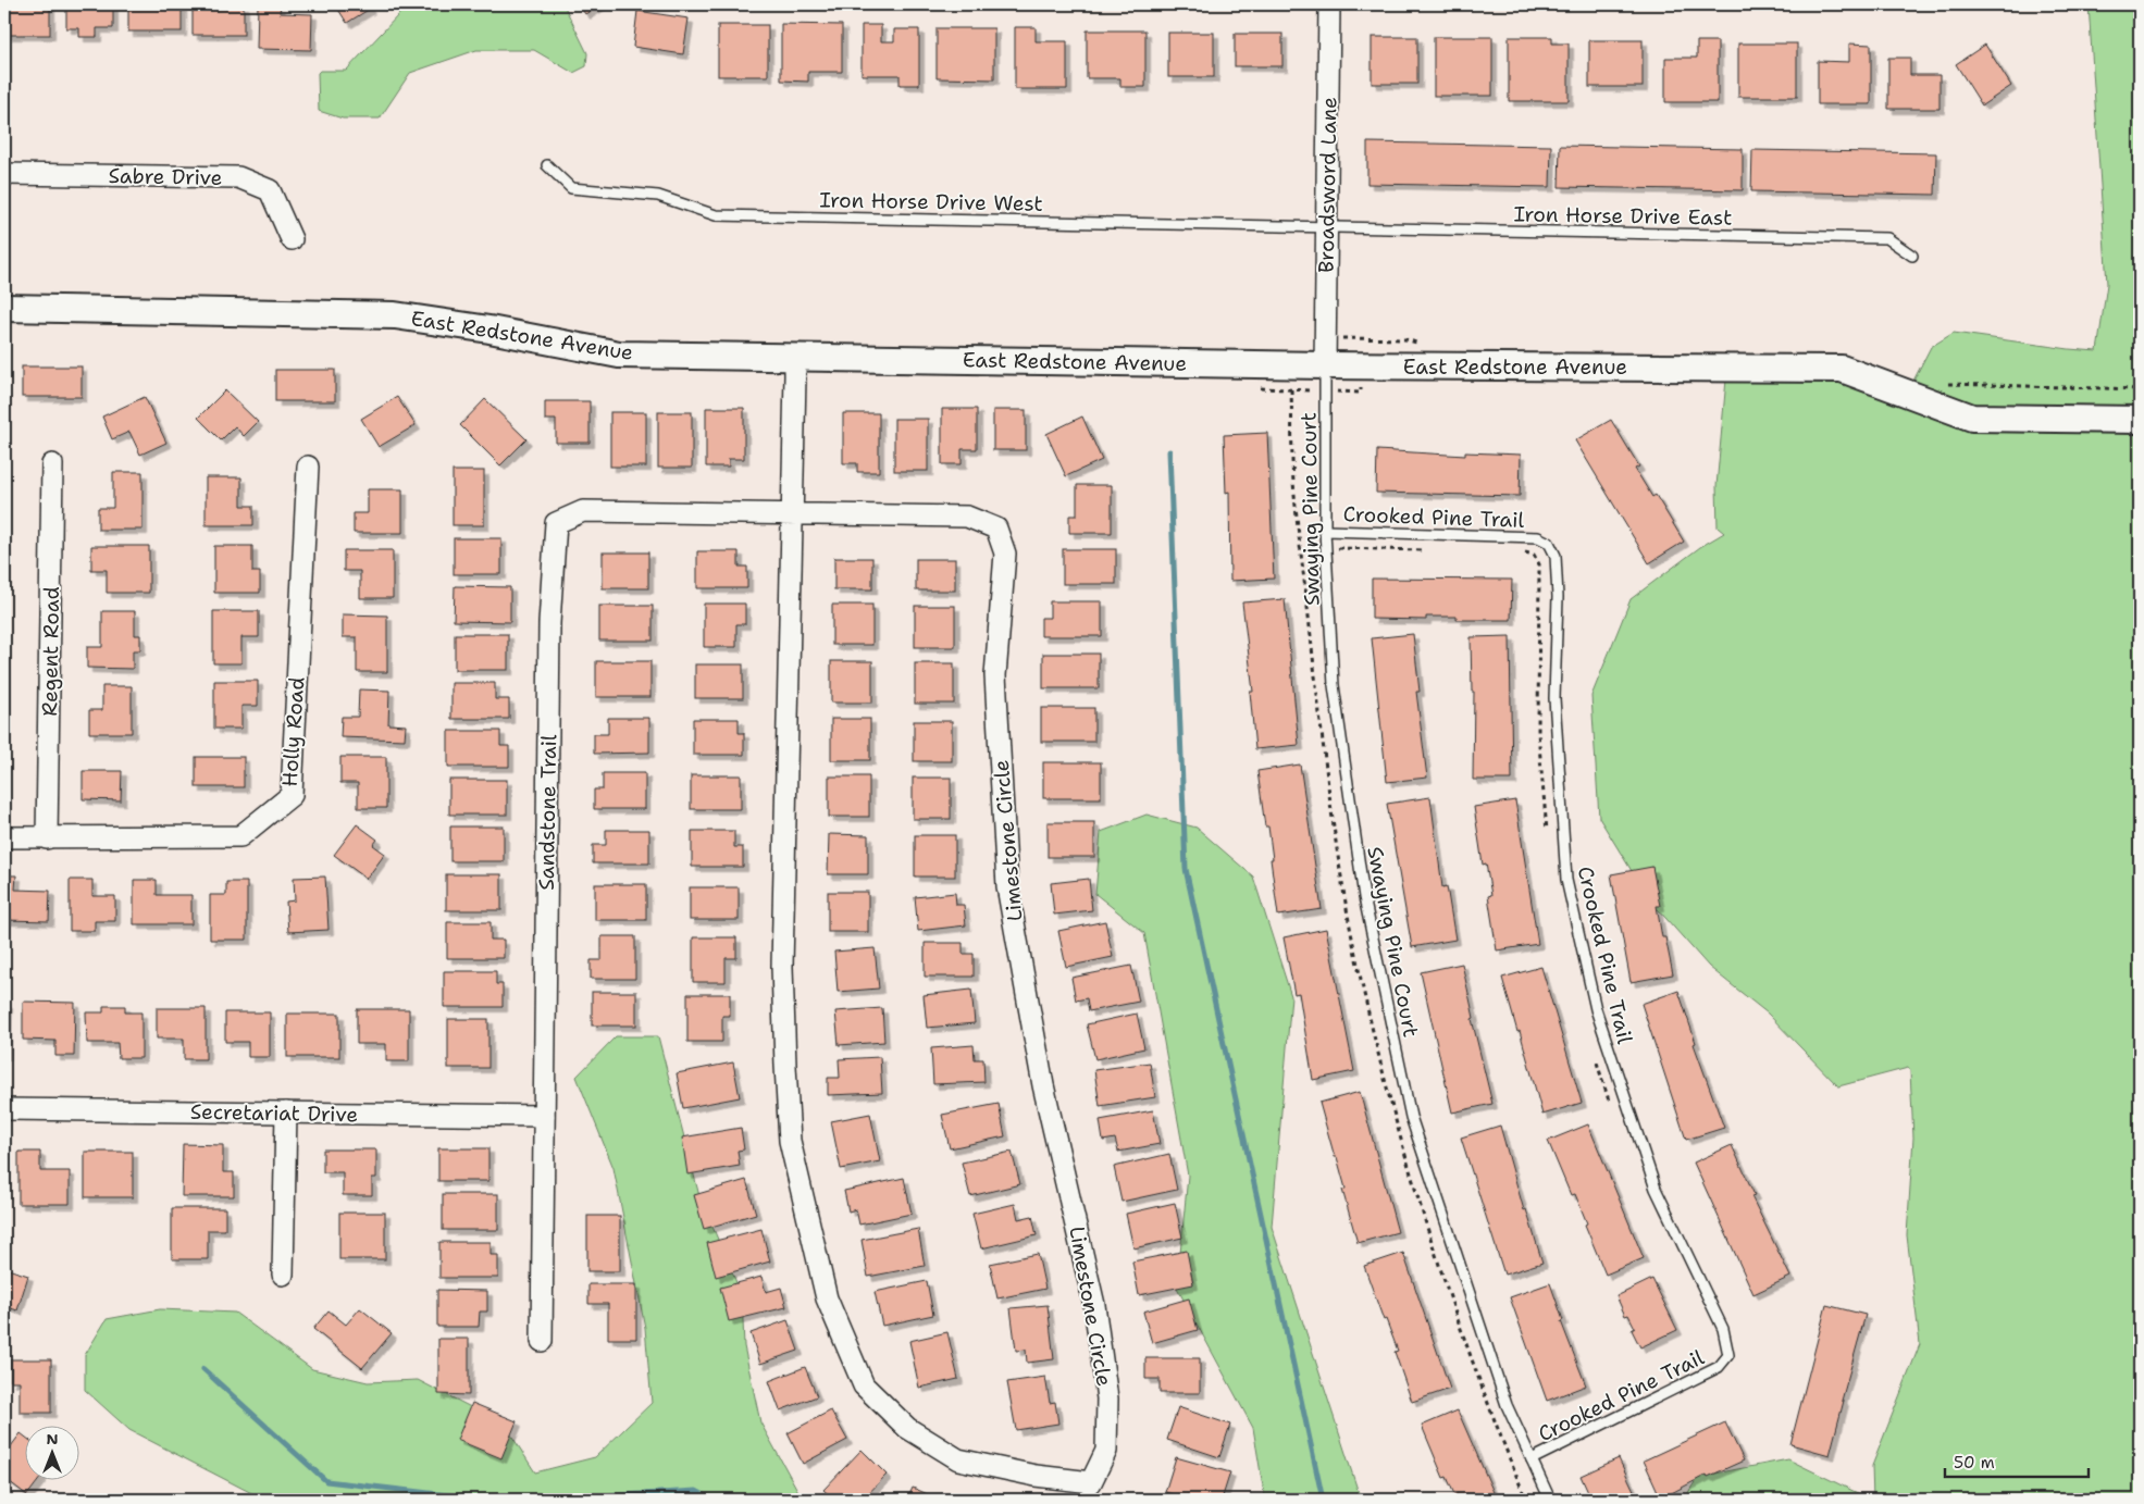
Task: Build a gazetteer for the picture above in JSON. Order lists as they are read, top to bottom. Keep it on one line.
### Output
{"streets":{"street":["Sabre Drive","Broadsword Lane","East Redstone Avenue","Regent Road","Holly Road","Sandstone Trail","Limestone Circle","Secretariat Drive"],"lane":["Iron Horse Drive West","Iron Horse Drive East","Swaying Pine Court","Crooked Pine Trail"]},"crossings":[["Broadsword Lane","Iron Horse Drive West"],["Broadsword Lane","Iron Horse Drive East"],["Broadsword Lane","East Redstone Avenue"],["Broadsword Lane","Swaying Pine Court"],["Iron Horse Drive West","Iron Horse Drive East"],["East Redstone Avenue","Swaying Pine Court"],["East Redstone Avenue","Limestone Circle"],["Swaying Pine Court","Crooked Pine Trail"],["Regent Road","Holly Road"],["Sandstone Trail","Limestone Circle"],["Sandstone Trail","Secretariat Drive"]],"scale_bar":"50 m","north":"top"}
